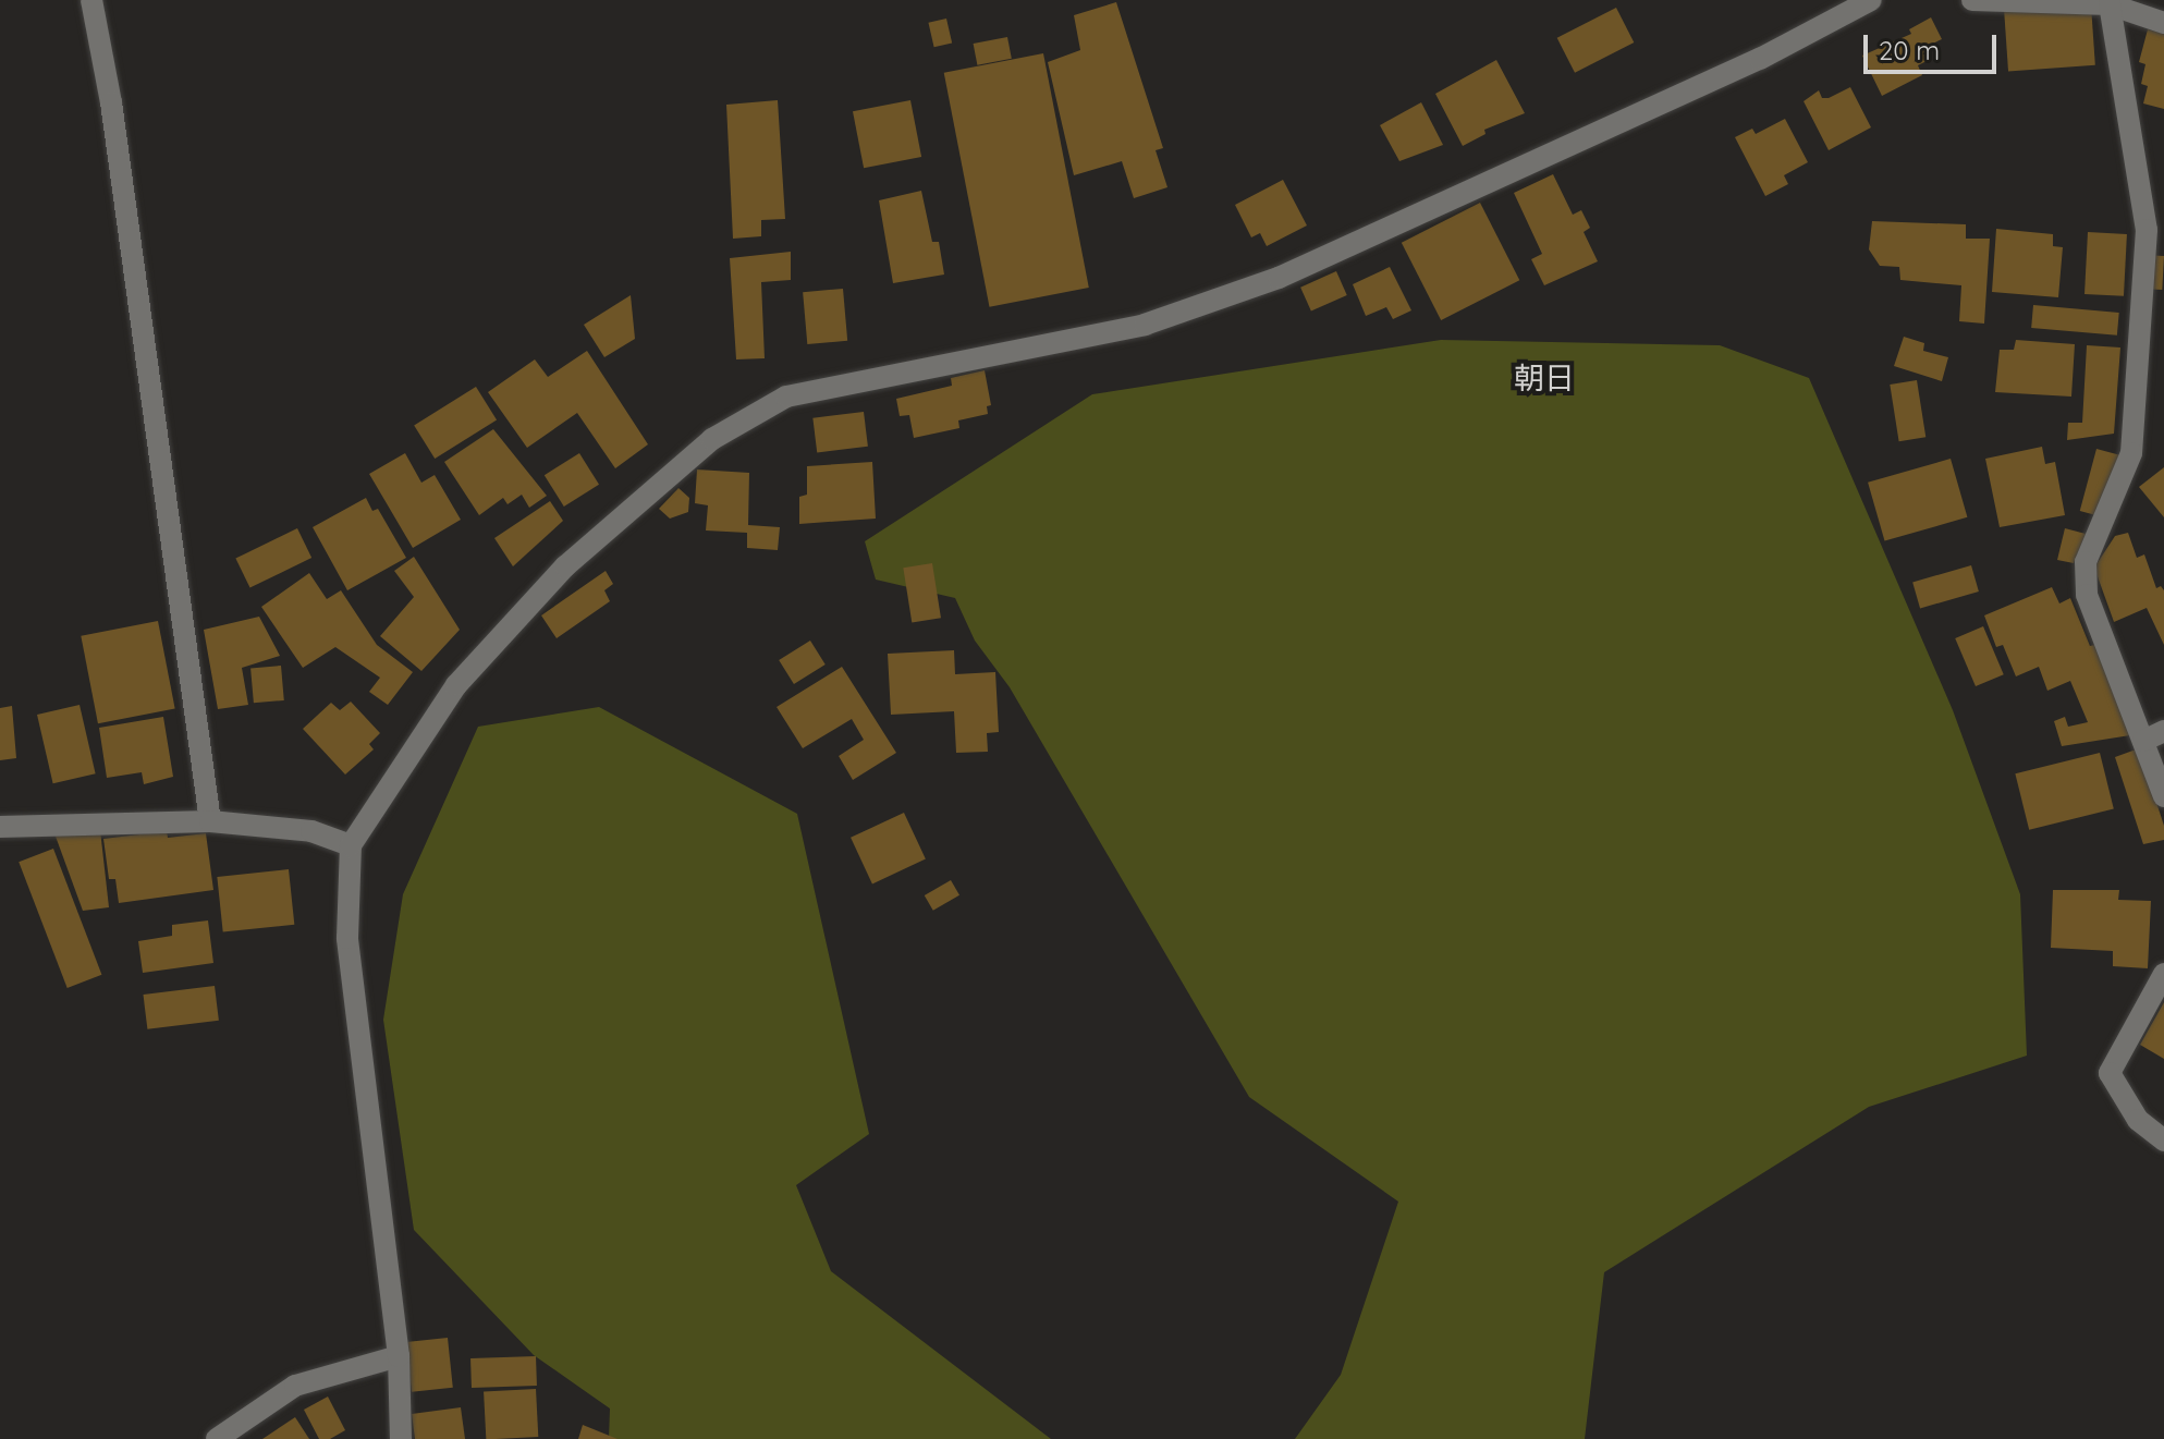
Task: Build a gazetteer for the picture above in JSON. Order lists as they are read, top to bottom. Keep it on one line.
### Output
{"districts":["朝日"],"scale_bar":"20 m"}
